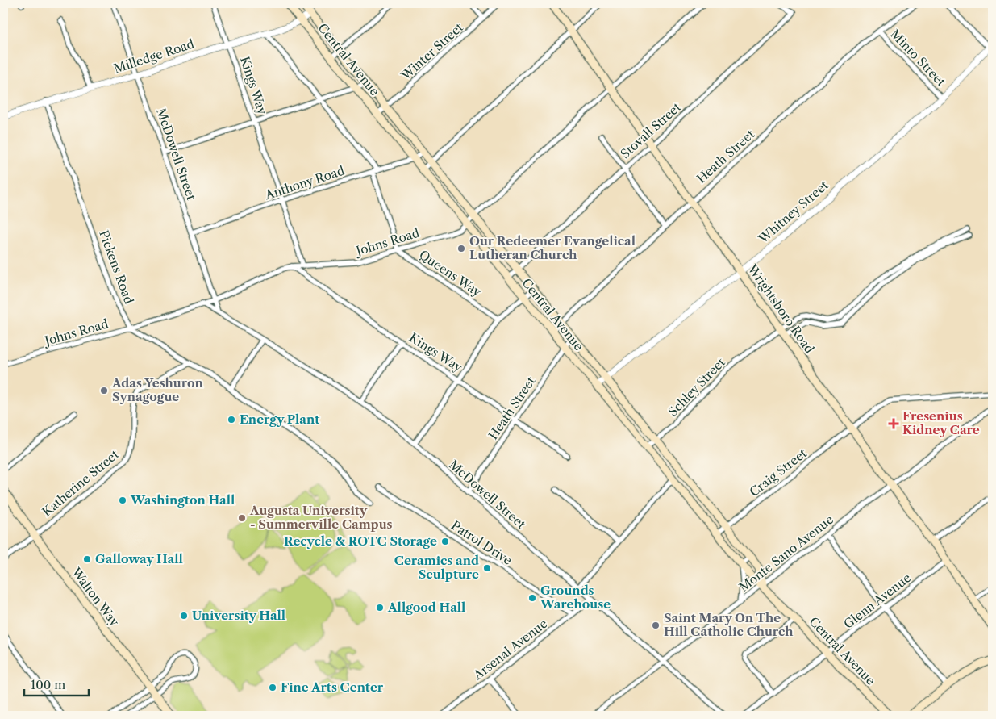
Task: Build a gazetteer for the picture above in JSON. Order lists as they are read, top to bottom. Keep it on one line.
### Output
{"streets":{"main road":["Central Avenue","Wrightsboro Road","Walton Way"],"street":["Winter Street","Milledge Road","Minto Street","Kings Way","Stovall Street","McDowell Street","Heath Street","Anthony Road","Whitney Street","Johns Road","Pickens Road","Queens Way","Schley Street","Craig Street","Katherine Street","Patrol Drive","Monte Sano Avenue","Glenn Avenue","Arsenal Avenue"]},"crossings":[["Winter Street","Central Avenue"],["Milledge Road","Central Avenue"],["Milledge Road","Kings Way"],["Milledge Road","McDowell Street"],["Milledge Road","Pickens Road"],["Minto Street","Heath Street"],["Minto Street","Whitney Street"],["Central Avenue","Stovall Street"],["Central Avenue","Heath Street"],["Central Avenue","Anthony Road"],["Central Avenue","Whitney Street"],["Central Avenue","Johns Road"],["Central Avenue","Schley Street"],["Central Avenue","Craig Street"],["Central Avenue","Monte Sano Avenue"],["Central Avenue","Glenn Avenue"],["Kings Way","Heath Street"],["Kings Way","Anthony Road"],["Kings Way","Johns Road"],["Stovall Street","Wrightsboro Road"],["McDowell Street","Heath Street"],["McDowell Street","Anthony Road"],["McDowell Street","Johns Road"],["McDowell Street","Monte Sano Avenue"],["McDowell Street","Arsenal Avenue"],["Heath Street","Wrightsboro Road"],["Whitney Street","Wrightsboro Road"],["Johns Road","Pickens Road"],["Johns Road","Queens Way"],["Johns Road","Wrightsboro Road"],["Wrightsboro Road","Schley Street"],["Wrightsboro Road","Craig Street"],["Wrightsboro Road","Monte Sano Avenue"],["Wrightsboro Road","Glenn Avenue"],["Katherine Street","Walton Way"],["Patrol Drive","Arsenal Avenue"]],"places":{"other":["Our Redeemer Evangelical Lutheran Church","Adas Yeshuron Synagogue","Energy Plant","Washington Hall","Augusta University - Summerville Campus","Recycle & ROTC Storage","Galloway Hall","Ceramics and Sculpture","Grounds Warehouse","Allgood Hall","University Hall","Saint Mary On The Hill Catholic Church","Fine Arts Center"],"health":["Fresenius Kidney Care"]},"scale_bar":"100 m"}
